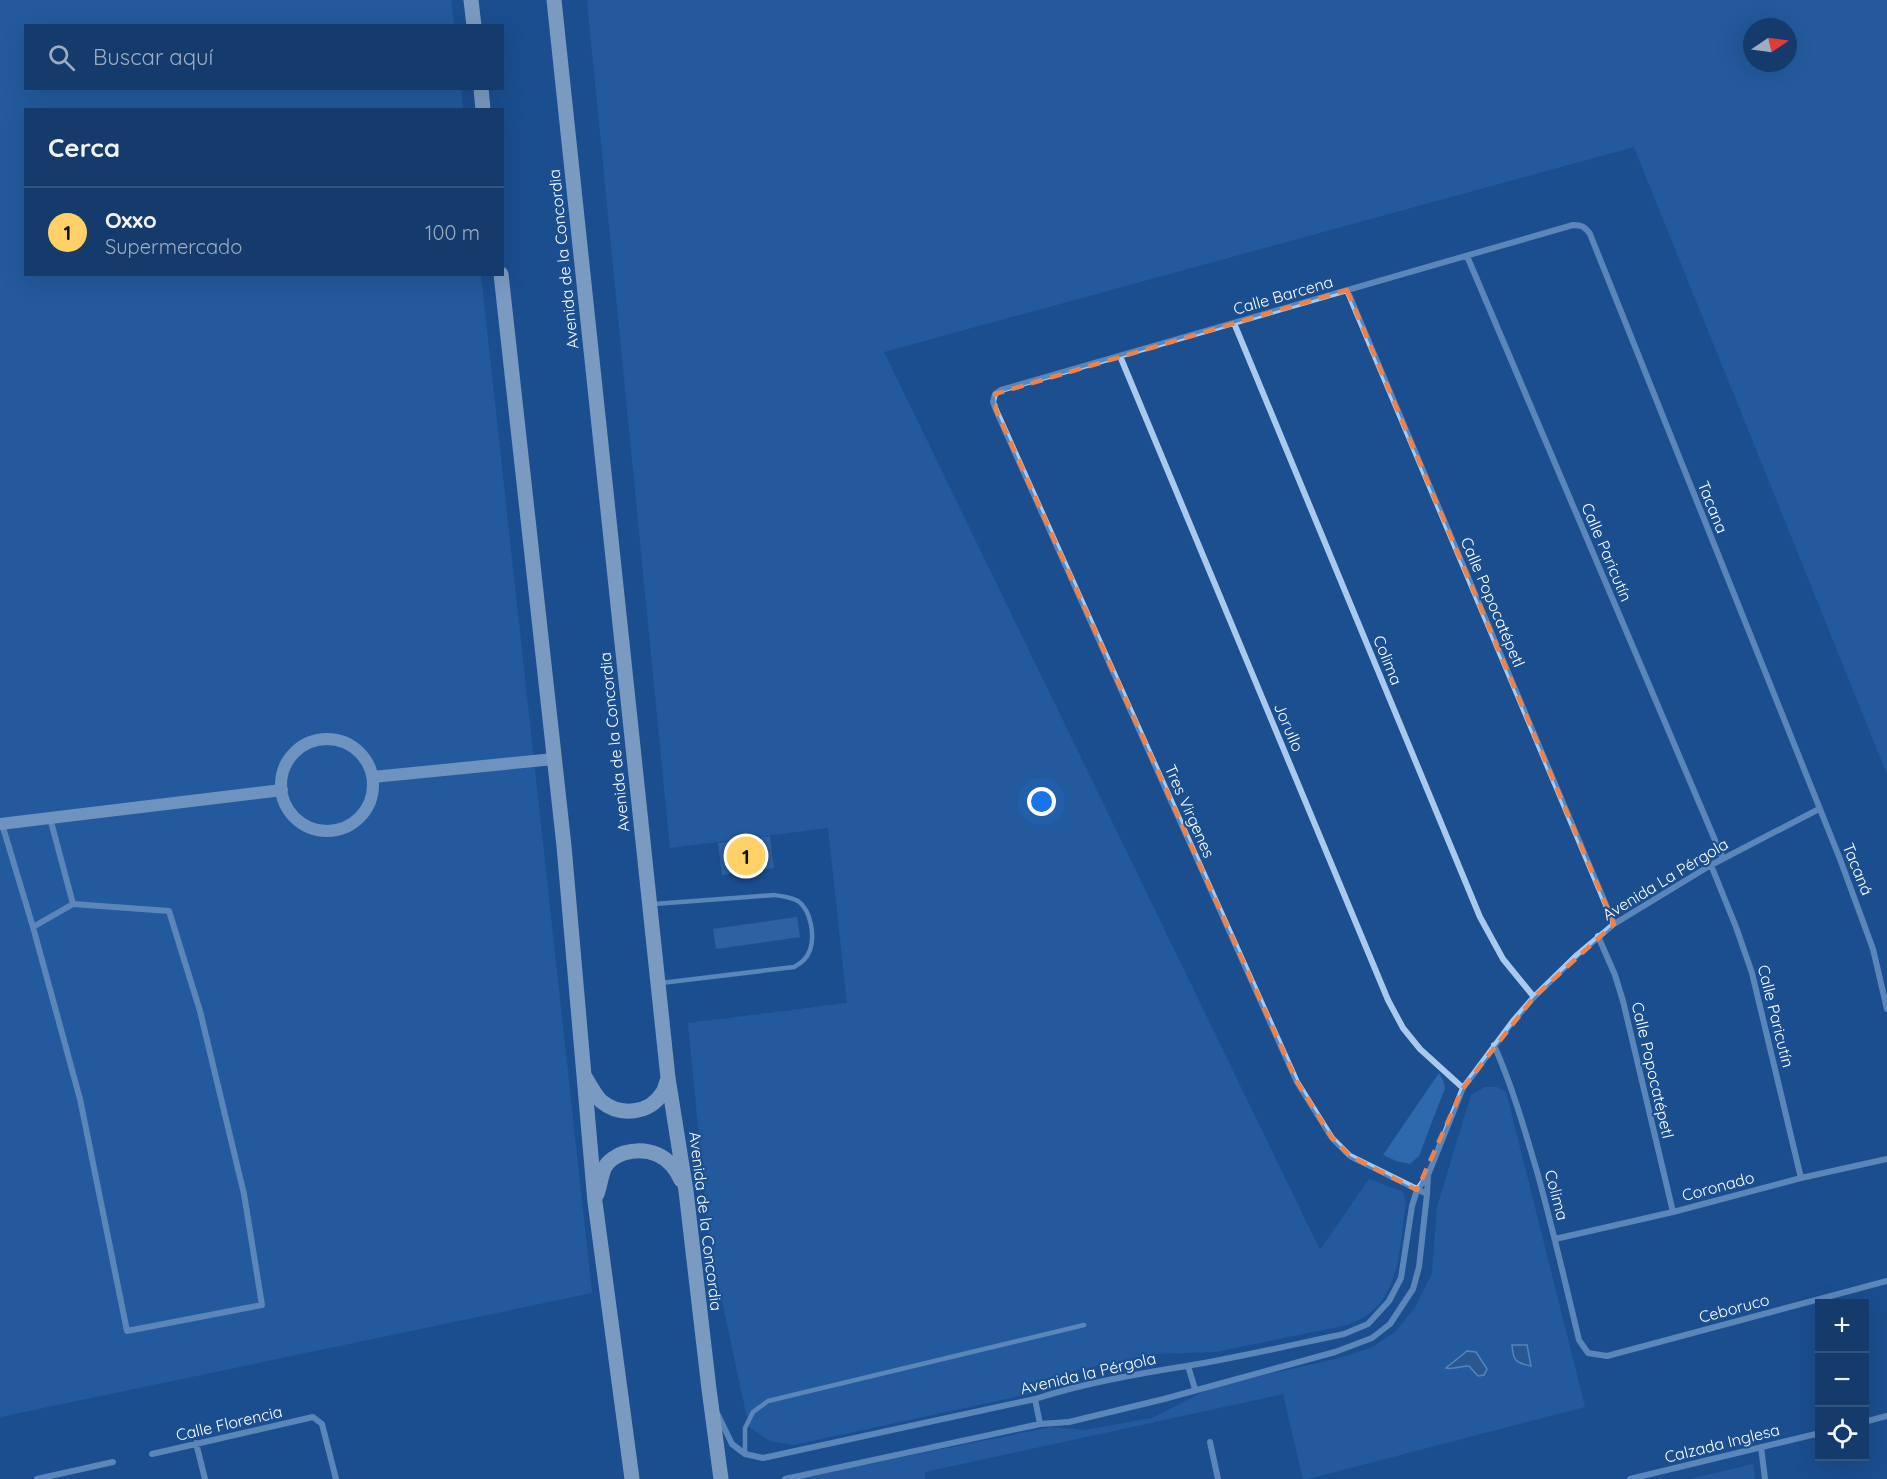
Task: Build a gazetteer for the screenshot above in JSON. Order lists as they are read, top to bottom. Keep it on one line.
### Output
{"streets":{"main road":["Avenida de la Concordia"],"street":["Calle Barcena","Tacana","Calle Paricutín","Calle Popocatépetl","Colima","Jorullo","Tres Virgenes","Tacaná","Avenida La Pérgola","Coronado","Ceboruco","Avenida la Pérgola","Calle Florencia","Calzada Inglesa"]},"crossings":[["Calle Barcena","Tacana"],["Calle Barcena","Calle Paricutín"],["Calle Barcena","Calle Popocatépetl"],["Calle Barcena","Colima"],["Calle Barcena","Jorullo"],["Calle Barcena","Tres Virgenes"],["Tacana","Tacaná"],["Tacana","Avenida La Pérgola"],["Calle Paricutín","Avenida La Pérgola"],["Calle Paricutín","Coronado"],["Calle Popocatépetl","Avenida La Pérgola"],["Calle Popocatépetl","Coronado"],["Colima","Avenida La Pérgola"],["Colima","Coronado"],["Colima","Ceboruco"],["Jorullo","Avenida La Pérgola"],["Tres Virgenes","Avenida La Pérgola"],["Tres Virgenes","Avenida la Pérgola"],["Tacaná","Avenida La Pérgola"],["Avenida La Pérgola","Avenida la Pérgola"]],"north":"right","page":{"search":"Buscar aquí","heading":"Cerca","list":[{"mark":"1","name":"Oxxo","note":"Supermercado","value":"100 m"}],"pins":"1","map_buttons":["+","−"]}}
